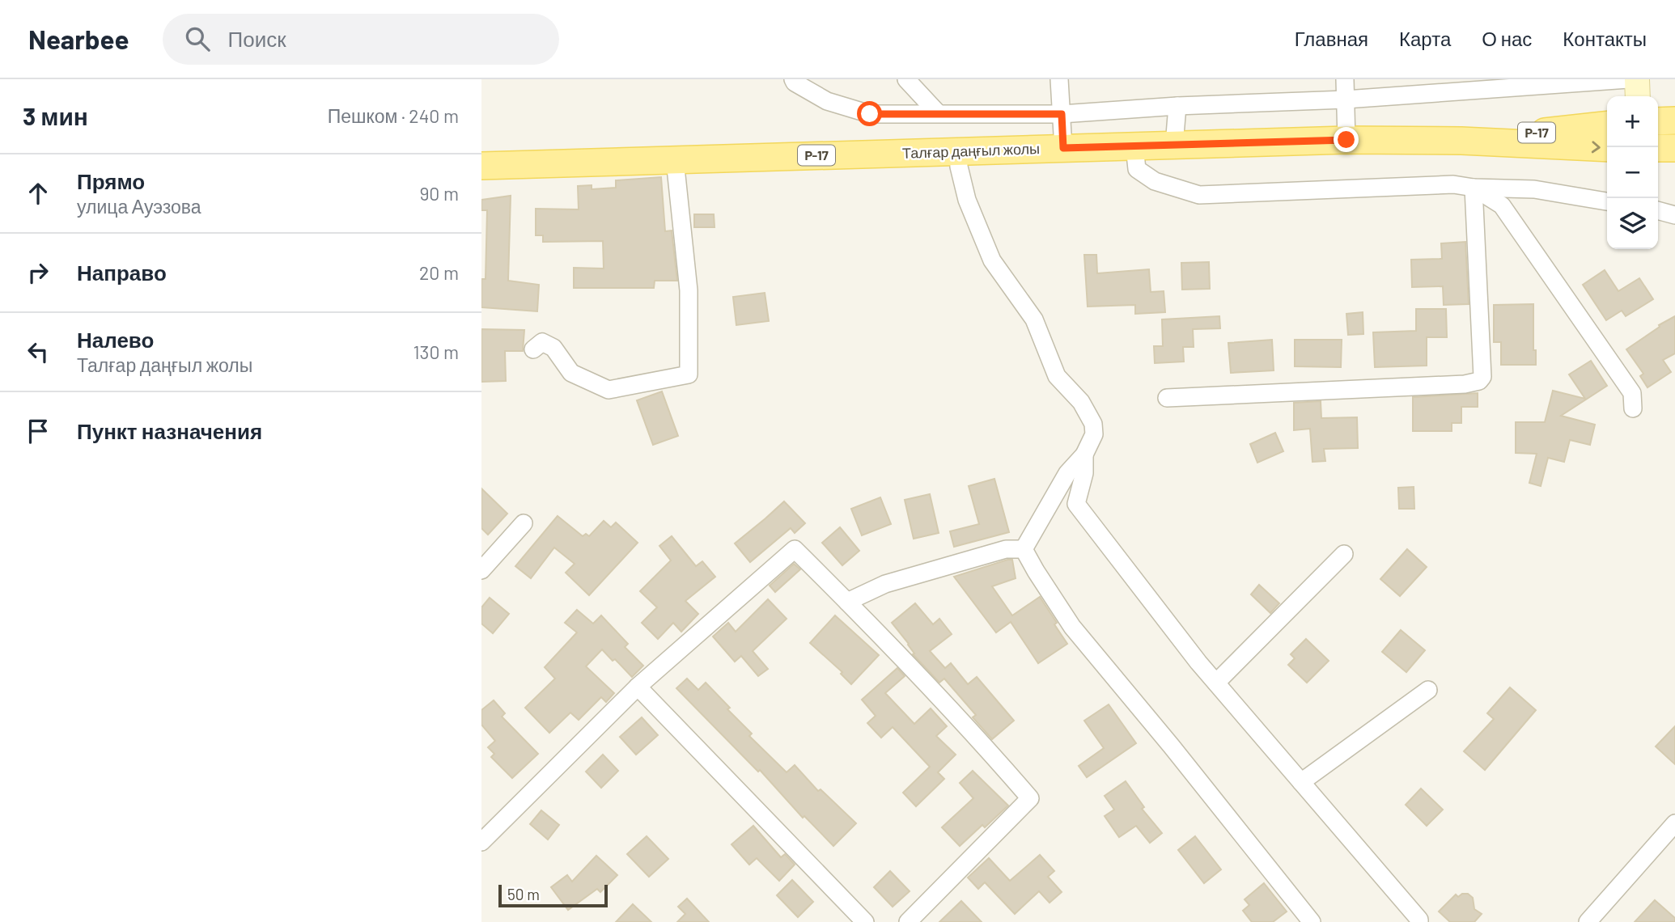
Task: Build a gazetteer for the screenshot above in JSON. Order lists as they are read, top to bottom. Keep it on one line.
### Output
{"streets":{"main road":["P-17","Талғар даңғыл жолы"]},"scale_bar":"50 m","page":{"header":"Nearbee","search":"Поиск","nav":["Главная","Карта","О нас","Контакты"],"heading":["3 мин","Пешком · 240 m"],"map_buttons":["+","−"],"list":[["Прямо","улица Ауэзова","90 m"],["Направо","20 m"],["Налево","Талғар даңғыл жолы","130 m"],"Пункт назначения"],"scale":"50 m"}}
